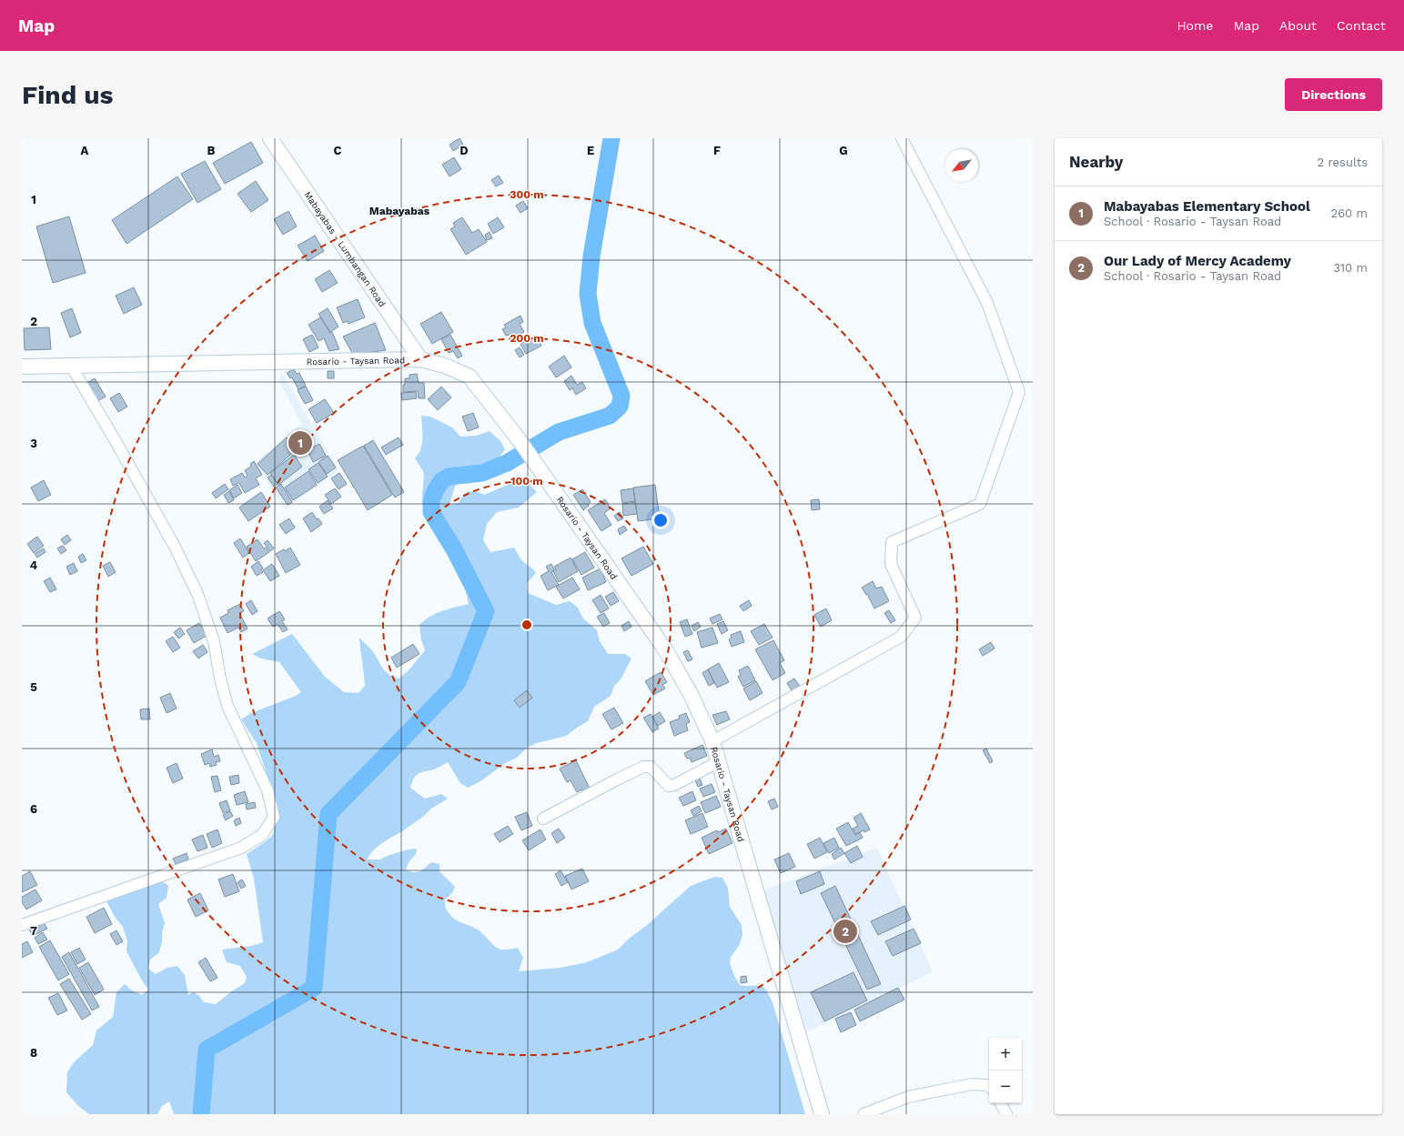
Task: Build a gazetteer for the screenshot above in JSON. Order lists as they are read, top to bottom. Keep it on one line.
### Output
{"streets":{"main road":["Mabayabas - Lumbangan Road","Rosario - Taysan Road"]},"crossings":[["Mabayabas - Lumbangan Road","Rosario - Taysan Road"]],"districts":["Mabayabas"],"north":"bottom left","page":{"header":"Map","nav":["Home","Map","About","Contact"],"buttons":"Directions","title":"Find us","heading":["Nearby","2 results"],"list":[{"mark":"1","name":"Mabayabas Elementary School","note":"School · Rosario - Taysan Road","value":"260 m"},{"mark":"2","name":"Our Lady of Mercy Academy","note":"School · Rosario - Taysan Road","value":"310 m"}],"pins":["1","2"],"map_buttons":["+","−"]},"grid":{"columns":["A","B","C","D","E","F","G"],"rows":["1","2","3","4","5","6","7","8"]},"rings":["300 m","200 m","100 m"]}
